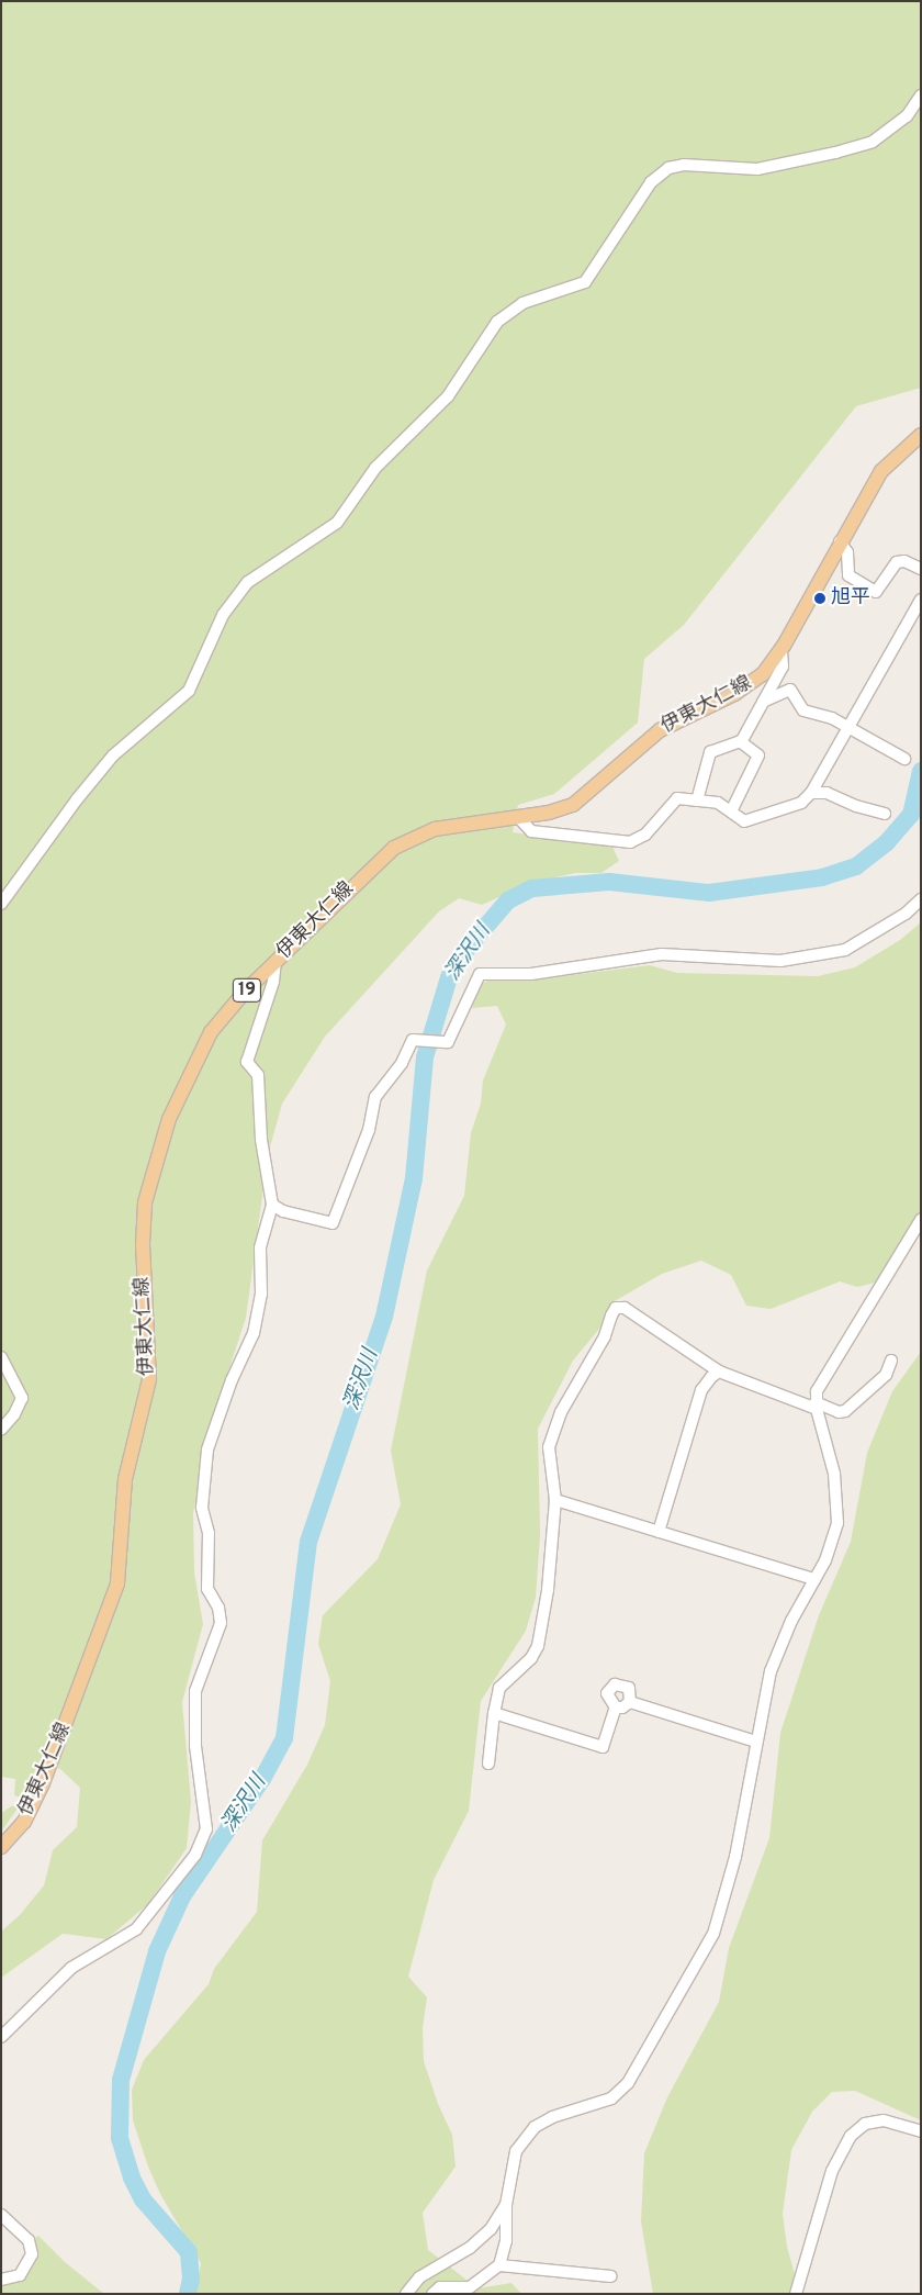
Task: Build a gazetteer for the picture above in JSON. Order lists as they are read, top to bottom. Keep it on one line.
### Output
{"streets":{"main road":["伊東大仁線","19"]},"water":["深沢川"],"places":["旭平"]}
